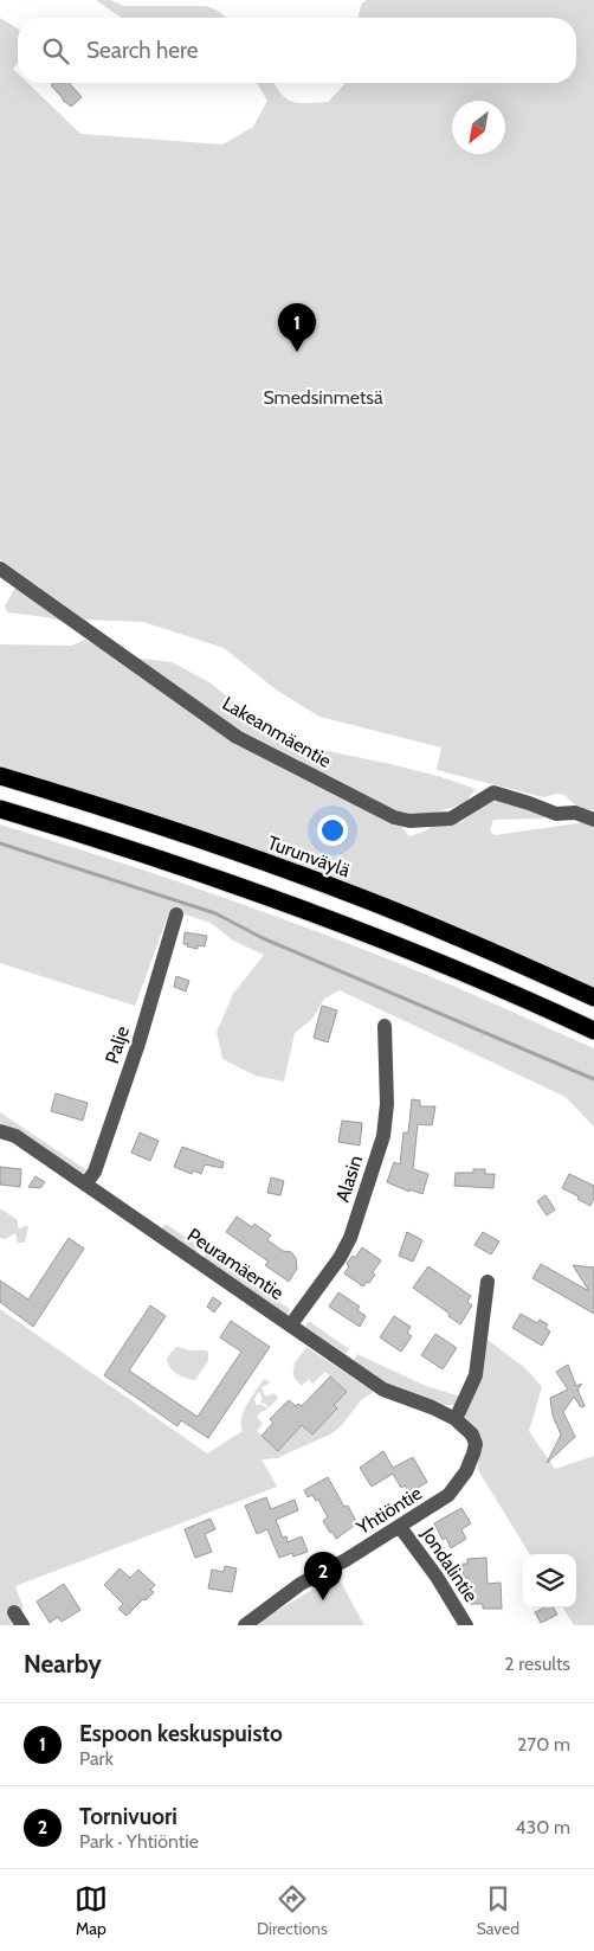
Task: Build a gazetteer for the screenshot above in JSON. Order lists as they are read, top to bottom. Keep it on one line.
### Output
{"streets":{"highway":["Turunväylä"],"street":["Lakeanmäentie","Palje","Alasin","Peuramäentie","Yhtiöntie","Jondalintie"]},"crossings":[["Palje","Peuramäentie"],["Alasin","Peuramäentie"],["Peuramäentie","Yhtiöntie"],["Yhtiöntie","Jondalintie"]],"parks":["Smedsinmetsä"],"north":"bottom left","page":{"search":"Search here","pins":["1","2"],"heading":["Nearby","2 results"],"list":[{"mark":"1","name":"Espoon keskuspuisto","note":"Park","value":"270 m"},{"mark":"2","name":"Tornivuori","note":"Park · Yhtiöntie","value":"430 m"}],"nav":["Map","Directions","Saved"]}}
